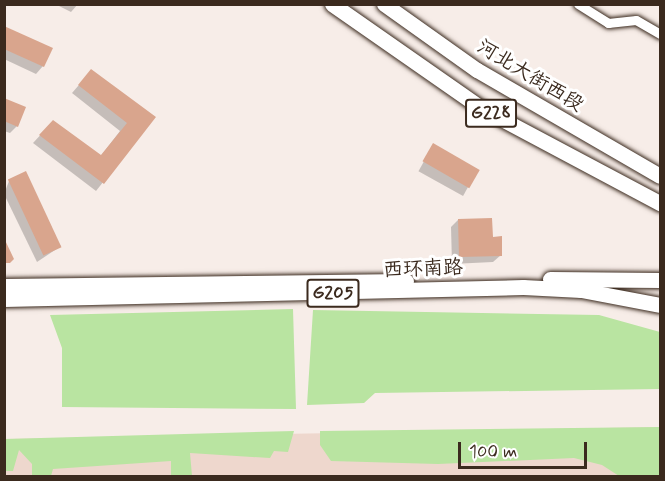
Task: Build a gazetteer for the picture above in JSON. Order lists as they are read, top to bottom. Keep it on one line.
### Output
{"streets":{"highway":["河北大街西段","G228","西环南路","G205"]},"scale_bar":"100 m"}
